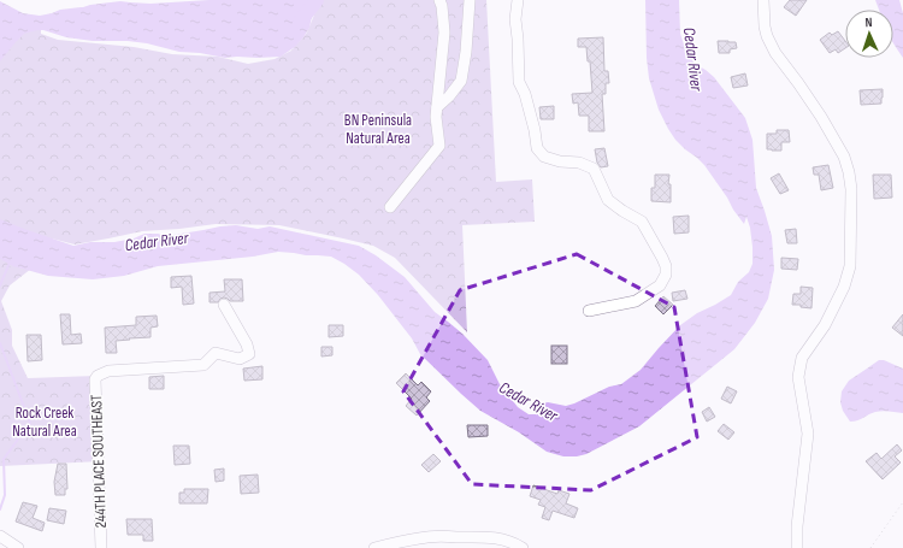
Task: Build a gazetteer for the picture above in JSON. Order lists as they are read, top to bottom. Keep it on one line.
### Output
{"streets":{"street":["244TH PLACE SOUTHEAST"]},"water":["Cedar River"],"parks":["BN Peninsula Natural Area","Rock Creek Natural Area"],"north":"top"}
